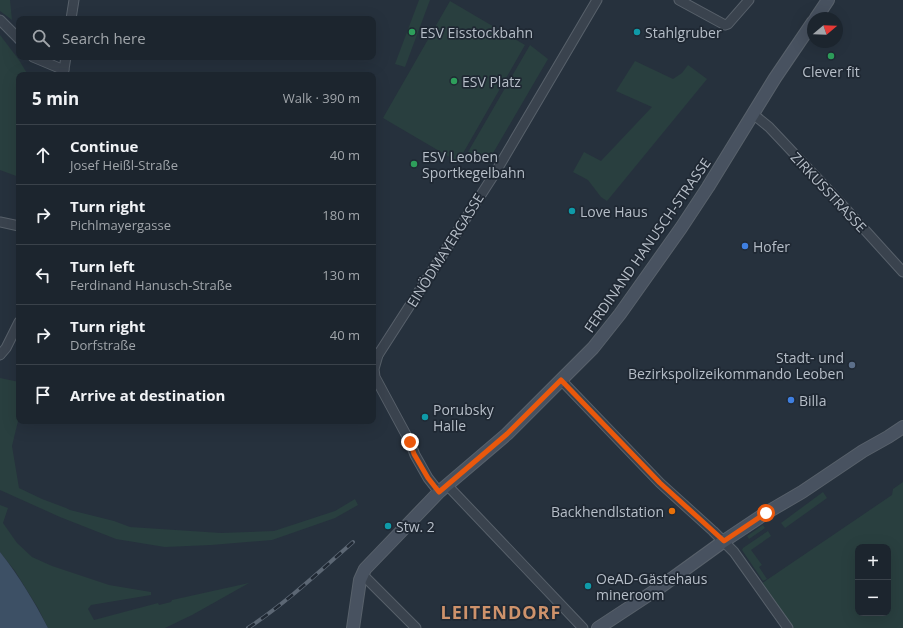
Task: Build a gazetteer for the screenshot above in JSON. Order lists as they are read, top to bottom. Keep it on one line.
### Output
{"streets":{"street":["ZIRKUSSTRASSE","FERDINAND HANUSCH-STRASSE","EINÖDMAYERGASSE"]},"crossings":[["ZIRKUSSTRASSE","FERDINAND HANUSCH-STRASSE"]],"districts":["LEITENDORF"],"places":["ESV Eisstockbahn","Stahlgruber","Clever fit","ESV Platz","ESV Leoben Sportkegelbahn","Love Haus","Hofer","Stadt- und Bezirkspolizeikommando Leoben","Billa","Porubsky Halle","Backhendlstation","Stw. 2","OeAD-Gästehaus mineroom"],"north":"right","page":{"search":"Search here","heading":["5 min","Walk · 390 m"],"list":[["Continue","Josef Heißl-Straße","40 m"],["Turn right","Pichlmayergasse","180 m"],["Turn left","Ferdinand Hanusch-Straße","130 m"],["Turn right","Dorfstraße","40 m"],"Arrive at destination"],"map_buttons":["+","−"]}}
